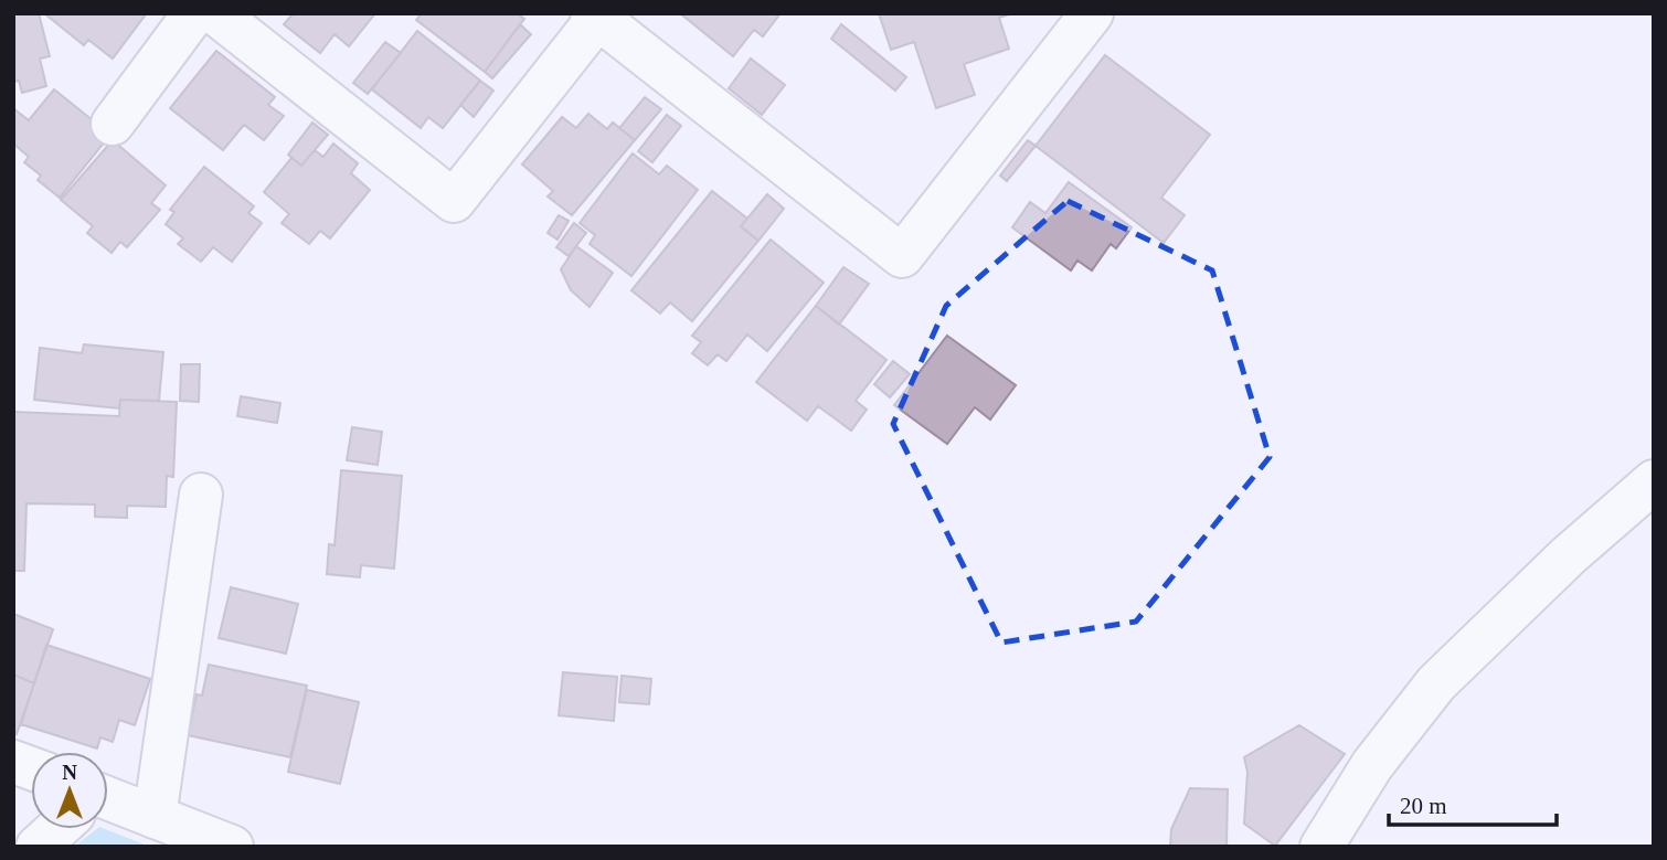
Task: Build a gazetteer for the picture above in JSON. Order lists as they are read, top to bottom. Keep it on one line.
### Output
{"scale_bar":"20 m","north":"top"}
